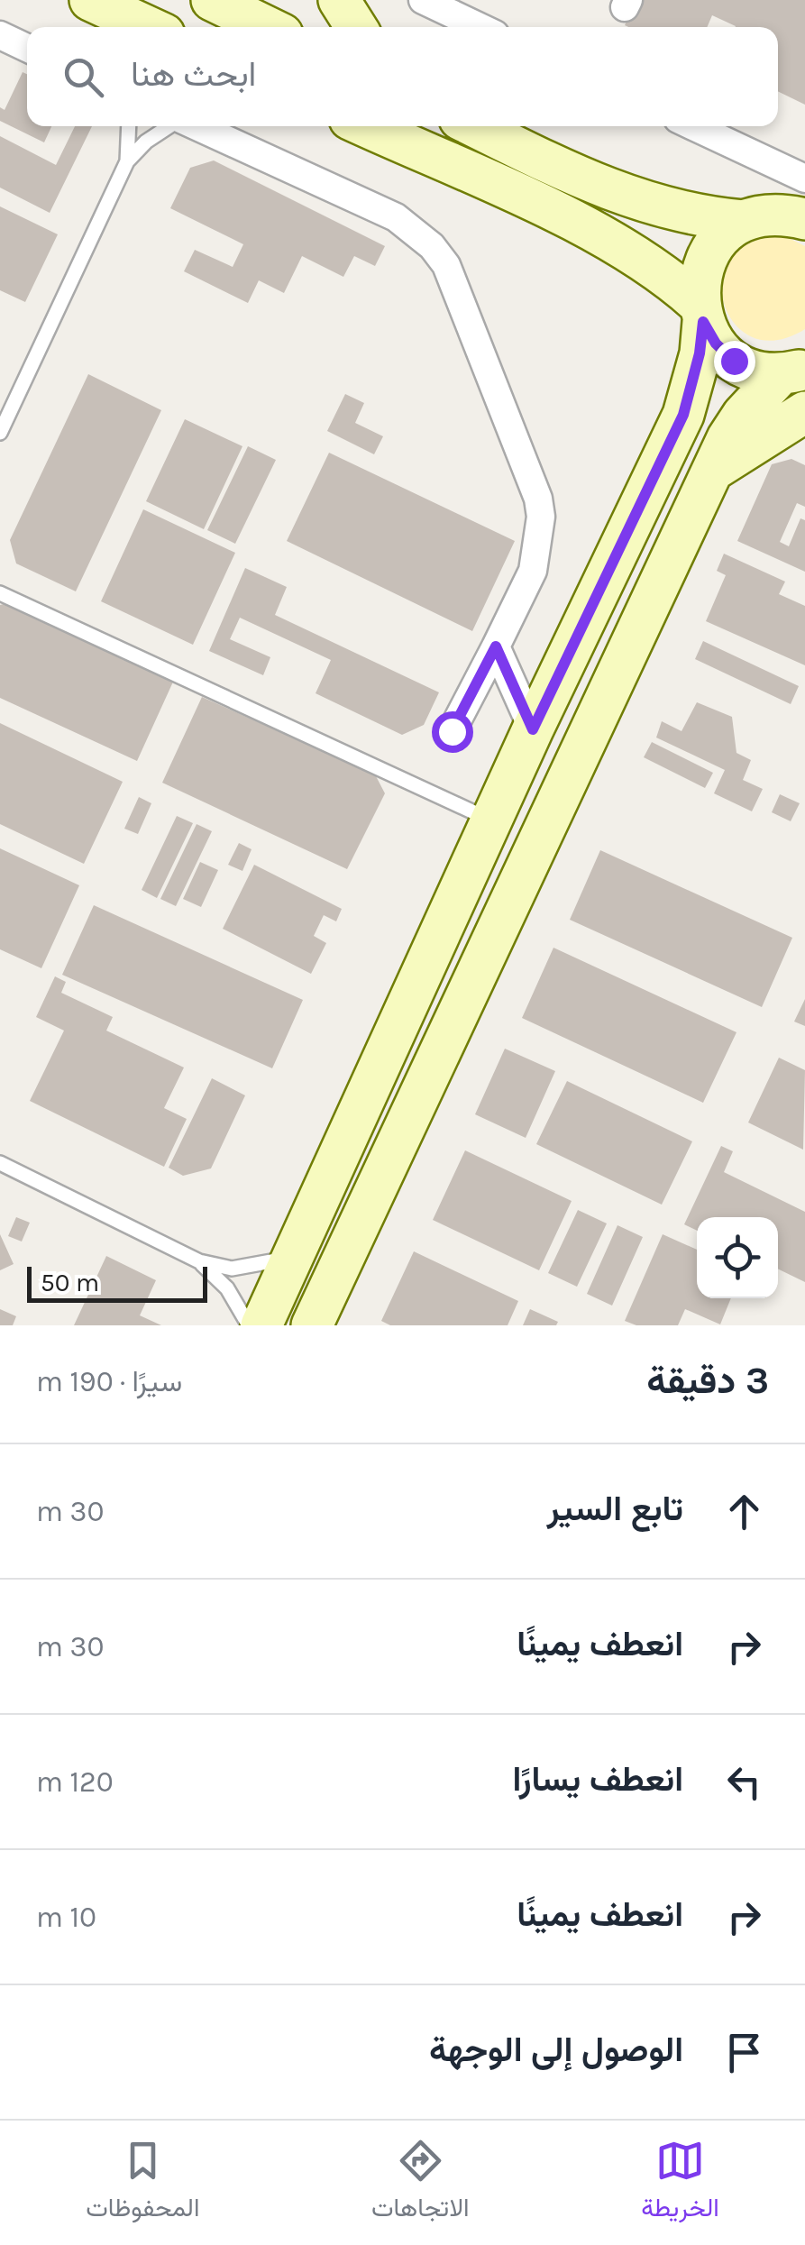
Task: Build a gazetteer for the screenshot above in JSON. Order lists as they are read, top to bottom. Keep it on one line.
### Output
{"scale_bar":"50 m","page":{"search":"ابحث هنا","scale":"50 m","heading":["3 دقيقة","سيرًا · 190 m"],"list":[["تابع السير","30 m"],["انعطف يمينًا","30 m"],["انعطف يسارًا","120 m"],["انعطف يمينًا","10 m"],"الوصول إلى الوجهة"],"nav":["الخريطة","الاتجاهات","المحفوظات"]}}
